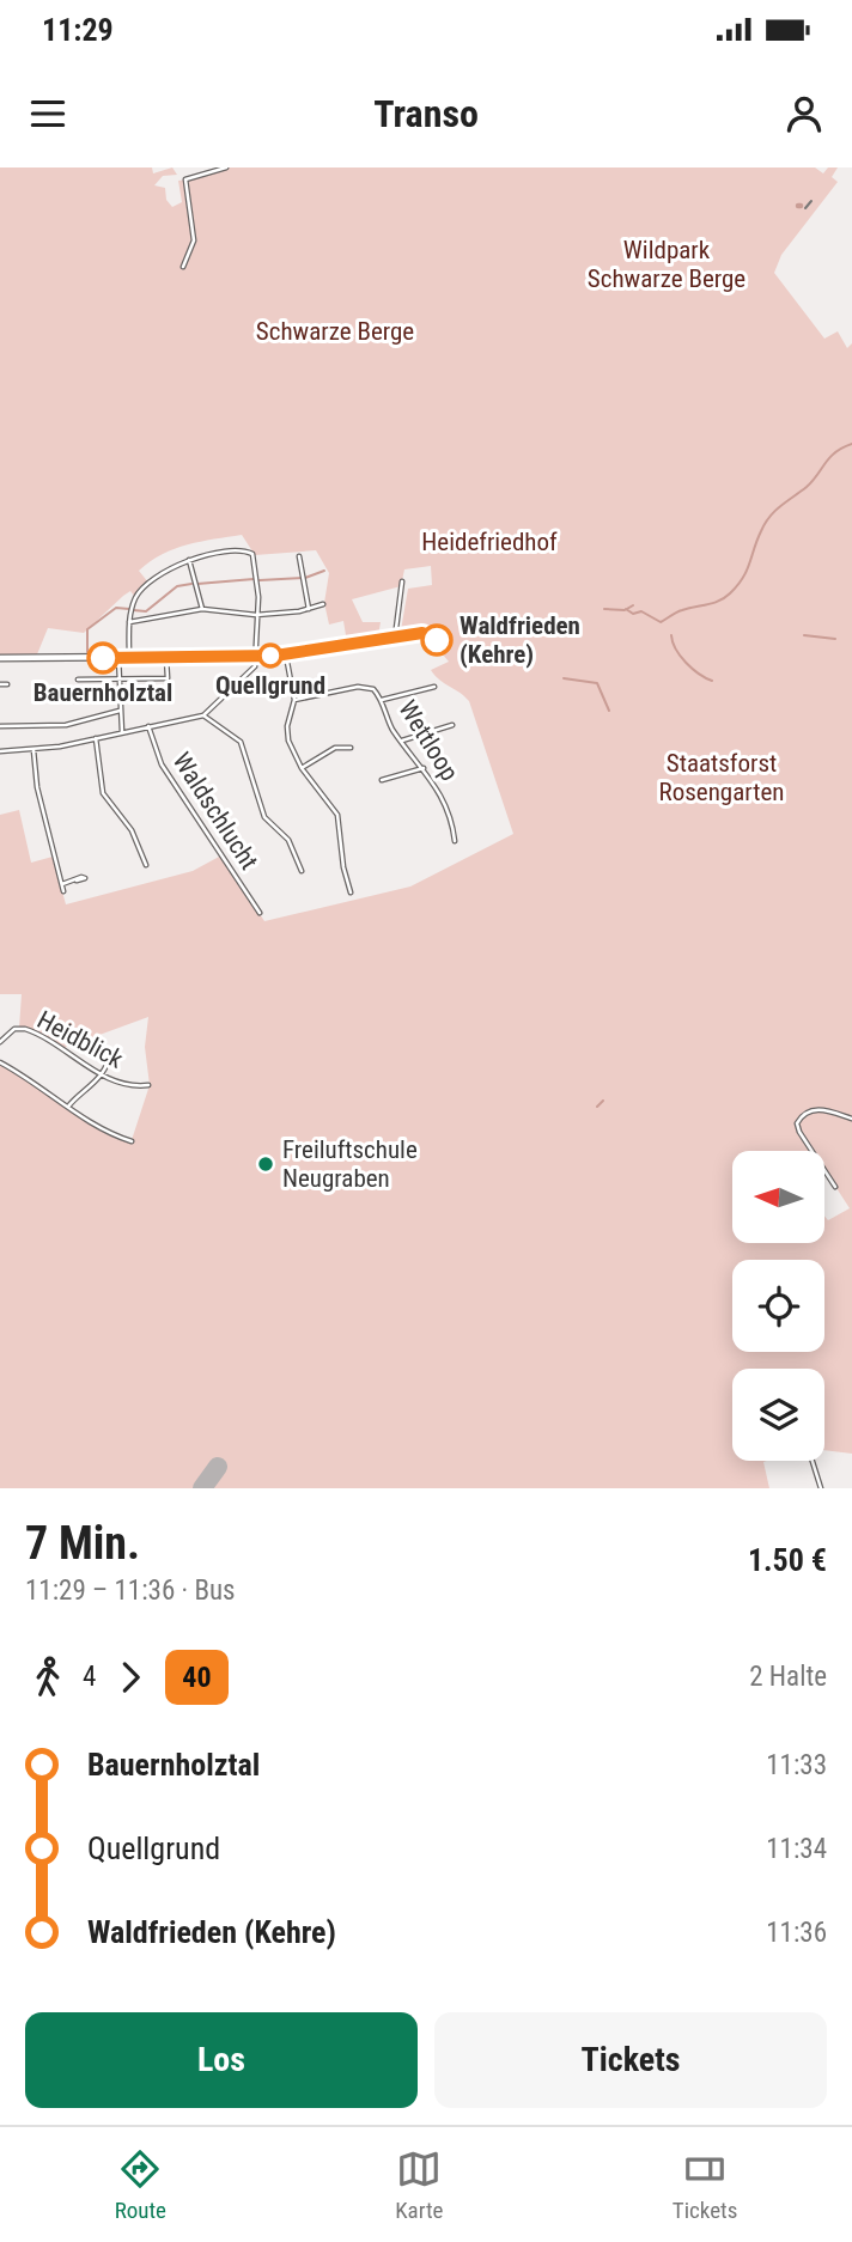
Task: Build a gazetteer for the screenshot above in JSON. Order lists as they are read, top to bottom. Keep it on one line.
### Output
{"streets":{"street":["Wettloop","Waldschlucht","Heidblick"]},"parks":["Wildpark Schwarze Berge","Schwarze Berge","Heidefriedhof","Staatsforst Rosengarten"],"places":["Waldfrieden (Kehre)","Quellgrund","Bauernholztal","Freiluftschule Neugraben"],"lines":["bus line 40"],"north":"left","page":{"status":"11:29","header":"Transo","heading":["7 Min.","11:29 – 11:36 · Bus","1.50 €"],"legs":["4","40","2 Halte"],"list":[{"name":"Bauernholztal","value":"11:33"},{"name":"Quellgrund","value":"11:34"},{"name":"Waldfrieden (Kehre)","value":"11:36"}],"buttons":["Los","Tickets"],"tabs":["Route","Karte","Tickets"]}}
